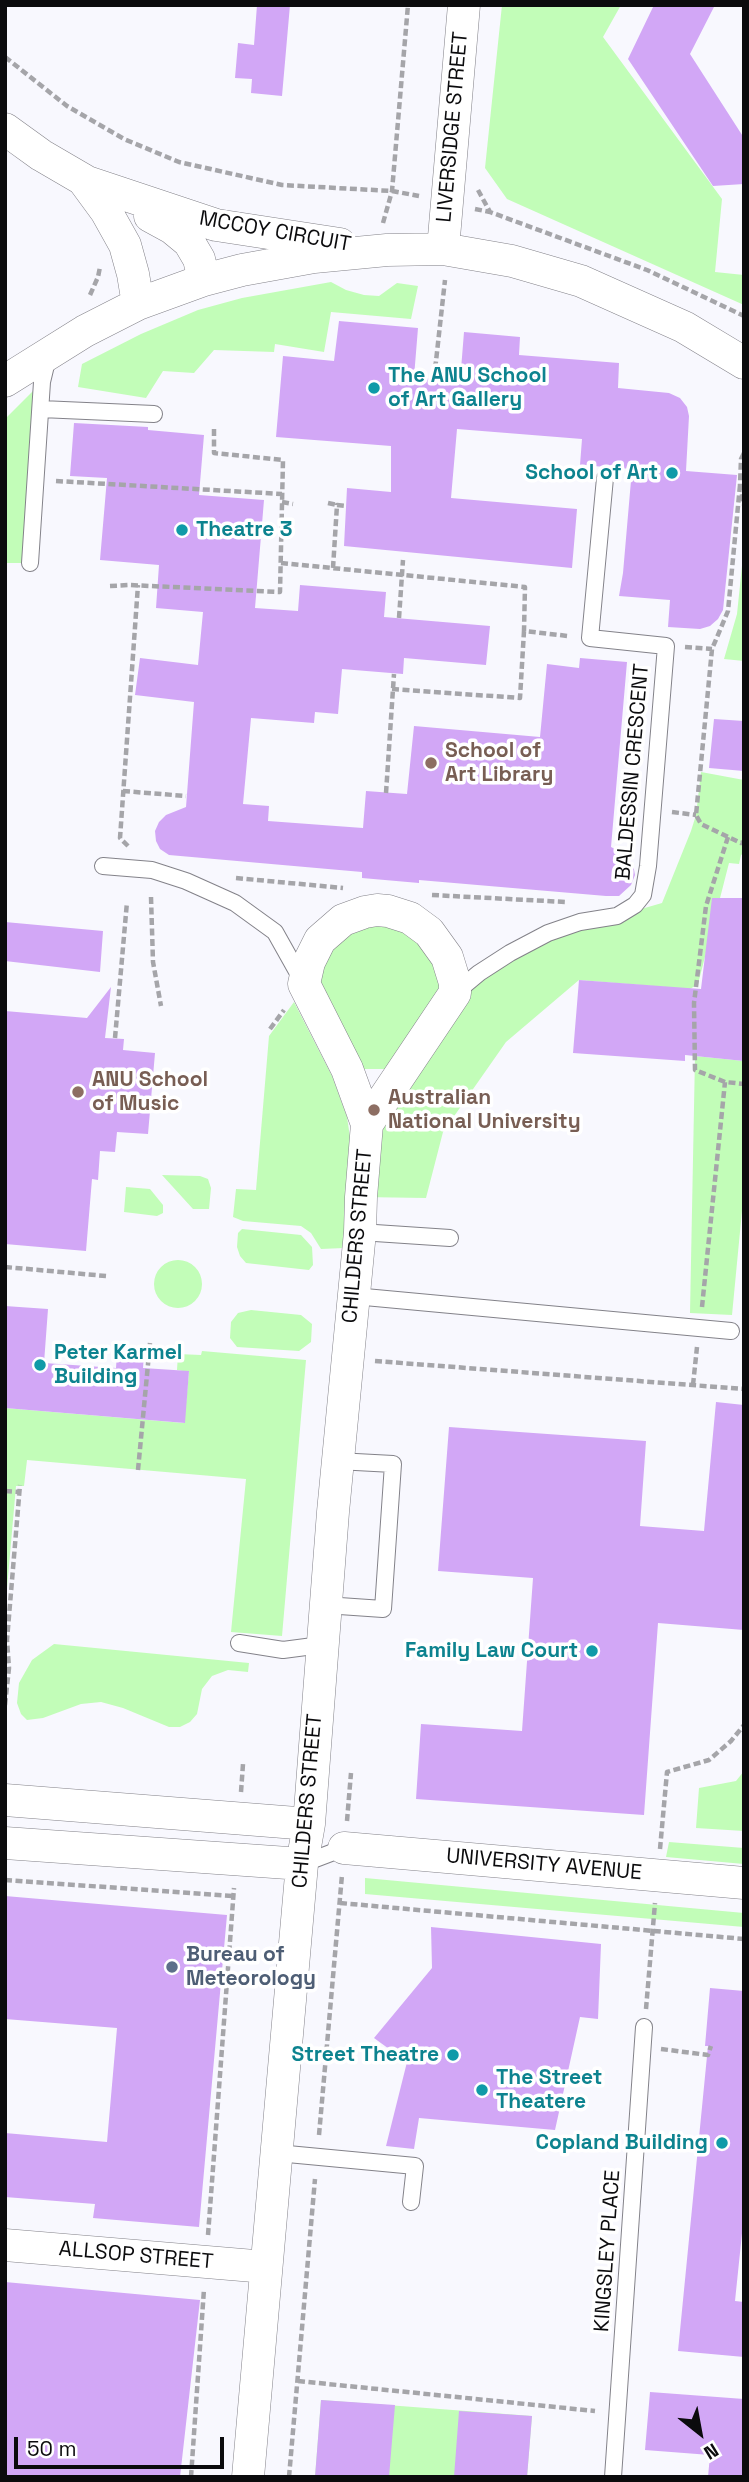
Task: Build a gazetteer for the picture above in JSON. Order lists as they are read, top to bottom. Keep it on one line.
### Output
{"streets":{"street":["LIVERSIDGE STREET","MCCOY CIRCUIT","CHILDERS STREET","UNIVERSITY AVENUE","ALLSOP STREET"],"lane":["BALDESSIN CRESCENT","KINGSLEY PLACE"]},"crossings":[["CHILDERS STREET","ALLSOP STREET"]],"places":["The ANU School of Art Gallery","School of Art","Theatre 3","School of Art Library","ANU School of Music","Australian National University","Peter Karmel Building","Family Law Court","Bureau of Meteorology","Street Theatre","The Street Theatere","Copland Building"],"scale_bar":"50 m","north":"bottom right"}
